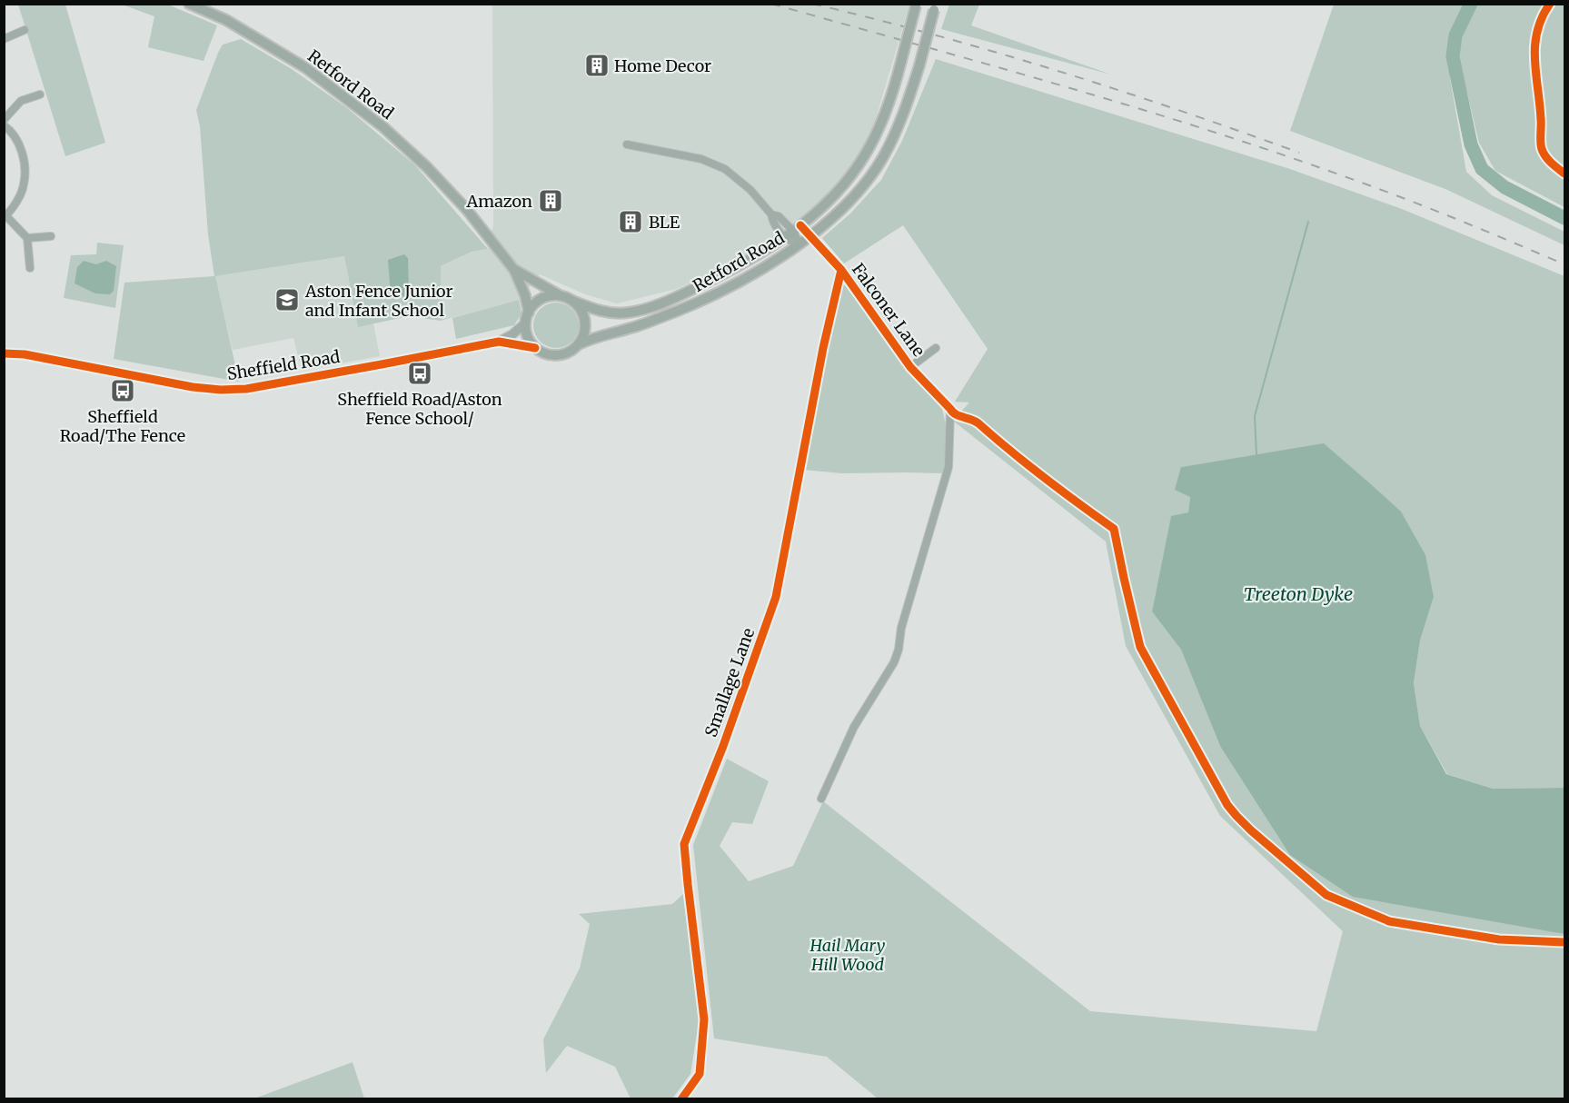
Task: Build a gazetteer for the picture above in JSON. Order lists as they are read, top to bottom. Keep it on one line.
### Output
{"streets":{"main road":["Retford Road"],"street":["Falconer Lane","Sheffield Road","Smallage Lane"]},"crossings":[["Retford Road","Falconer Lane"],["Retford Road","Sheffield Road"],["Falconer Lane","Smallage Lane"]],"water":["Treeton Dyke"],"parks":["Hail Mary Hill Wood"],"places":{"building":["Home Decor","Amazon","BLE"],"school or university":["Aston Fence Junior and Infant School"],"bus stop":["Sheffield Road/Aston Fence School/","Sheffield Road/The Fence"]}}
